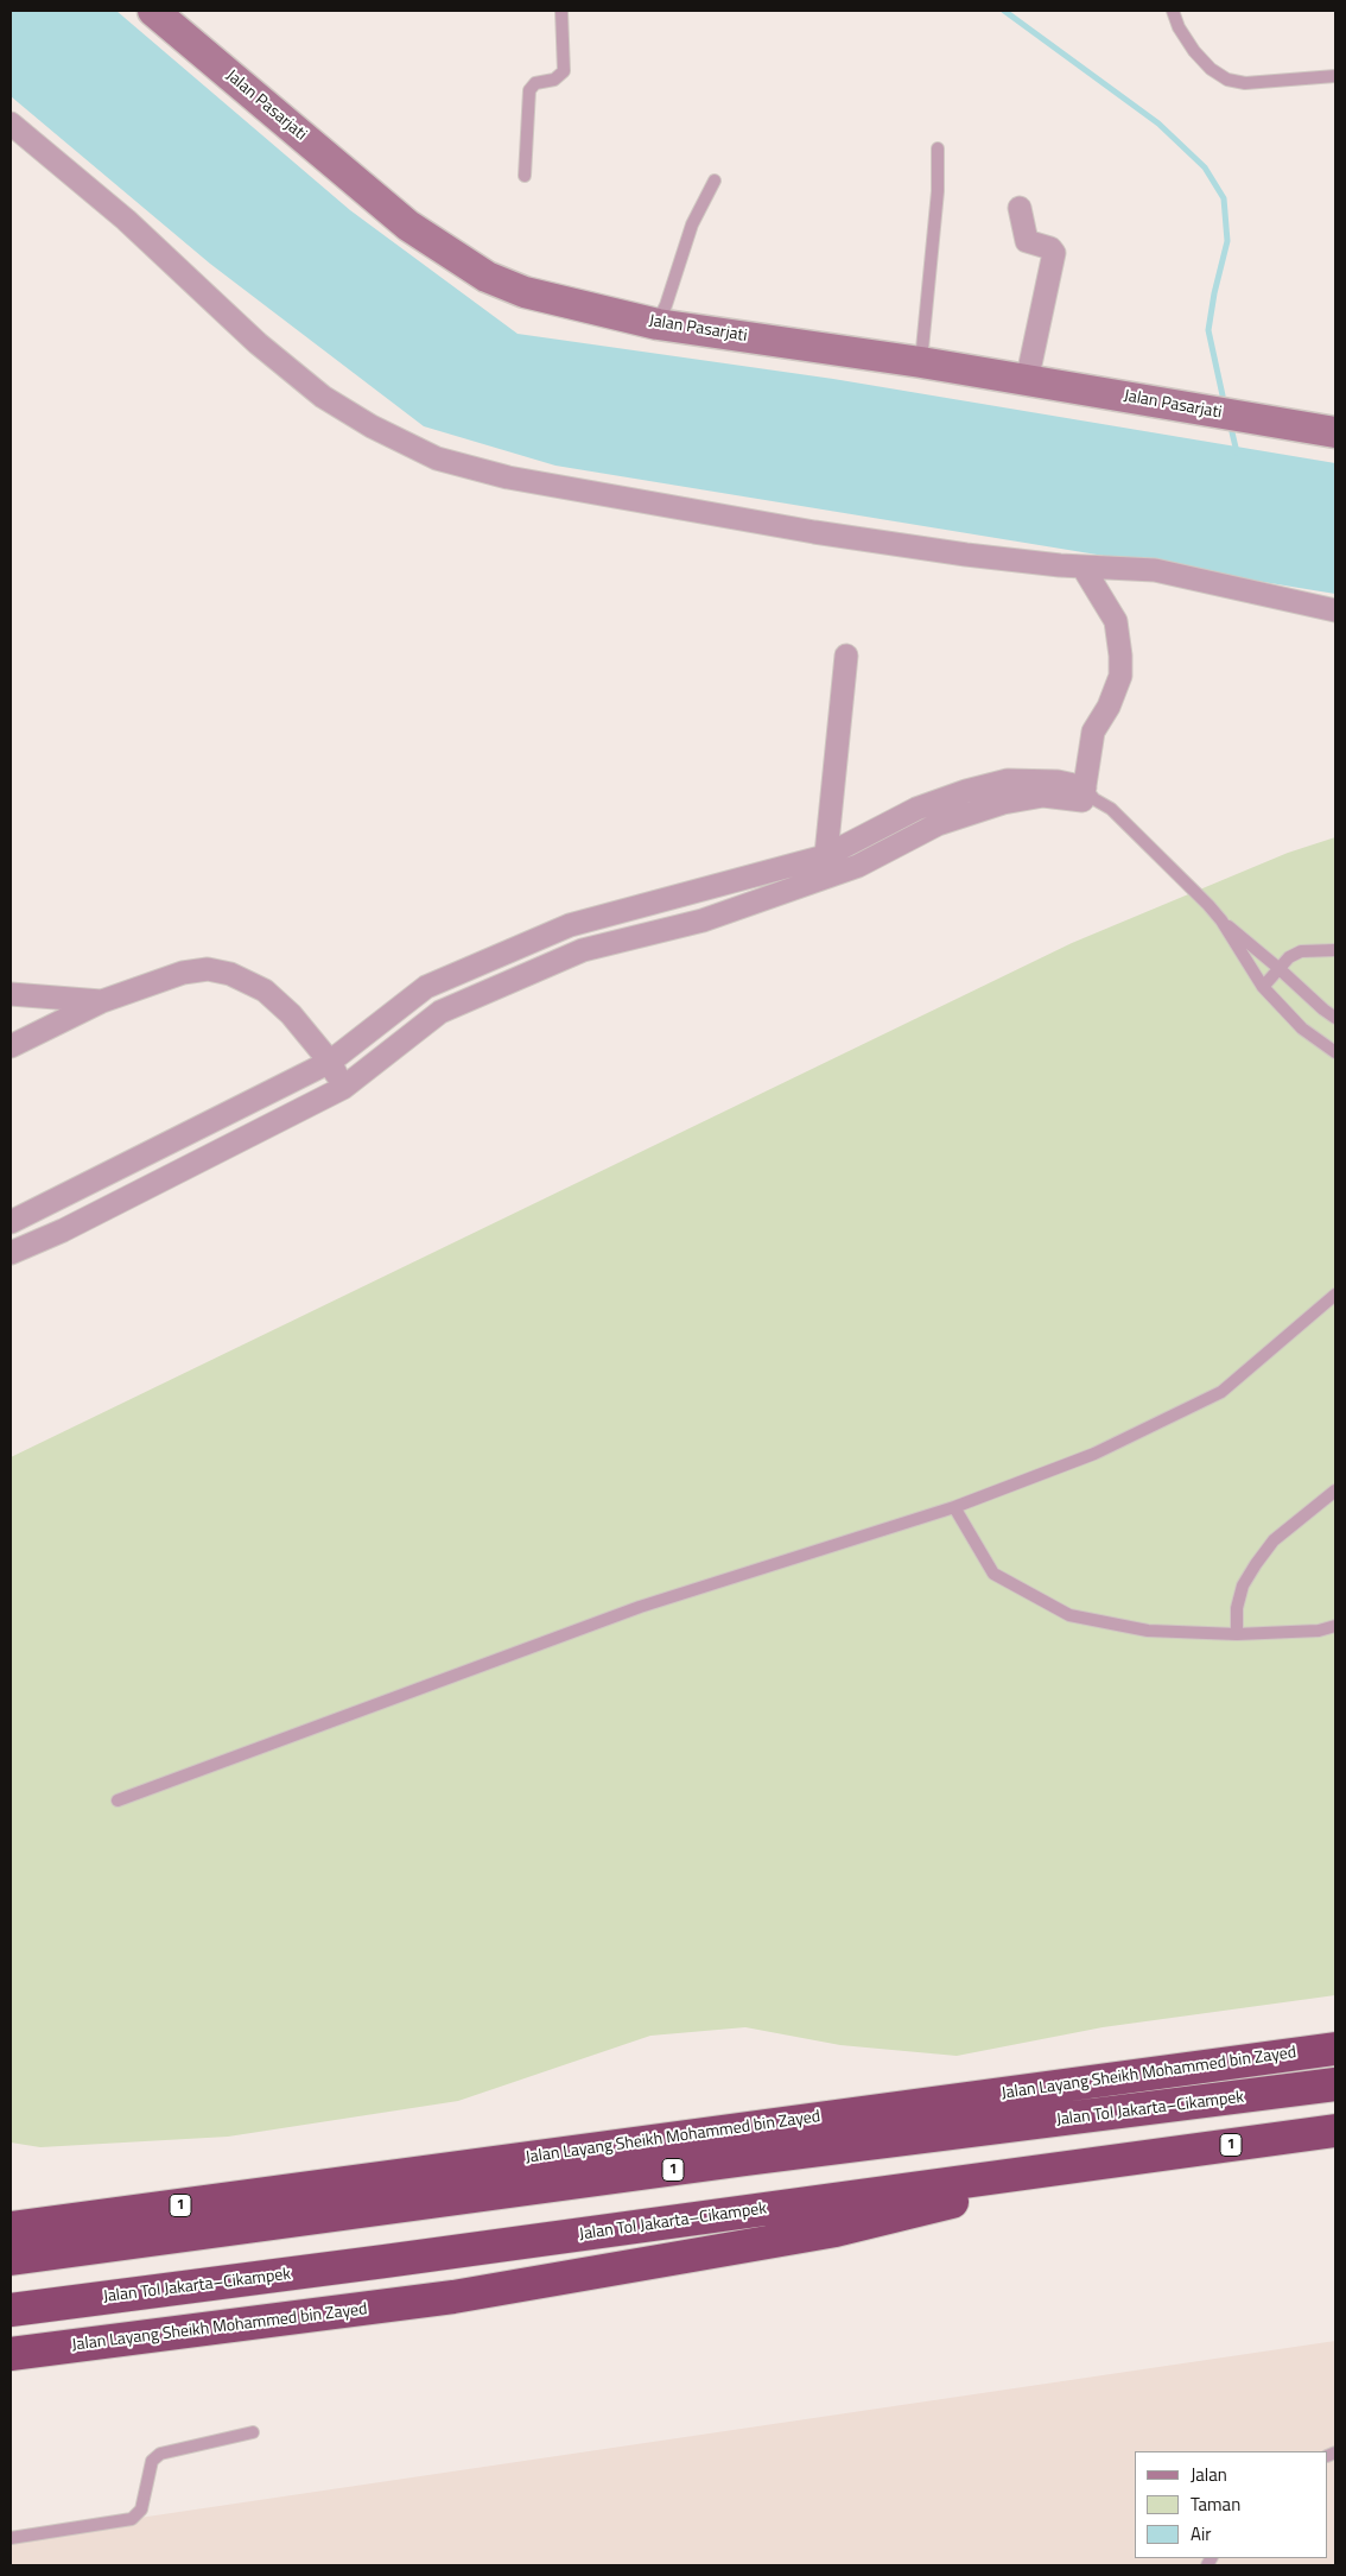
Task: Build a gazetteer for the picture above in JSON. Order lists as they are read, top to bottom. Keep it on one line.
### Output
{"streets":{"highway":["Jalan Layang Sheikh Mohammed bin Zayed","Jalan Tol Jakarta–Cikampek","1"],"main road":["Jalan Pasarjati"]},"crossings":[["Jalan Layang Sheikh Mohammed bin Zayed","Jalan Tol Jakarta–Cikampek"]],"legend":["Jalan","Taman","Air"]}
